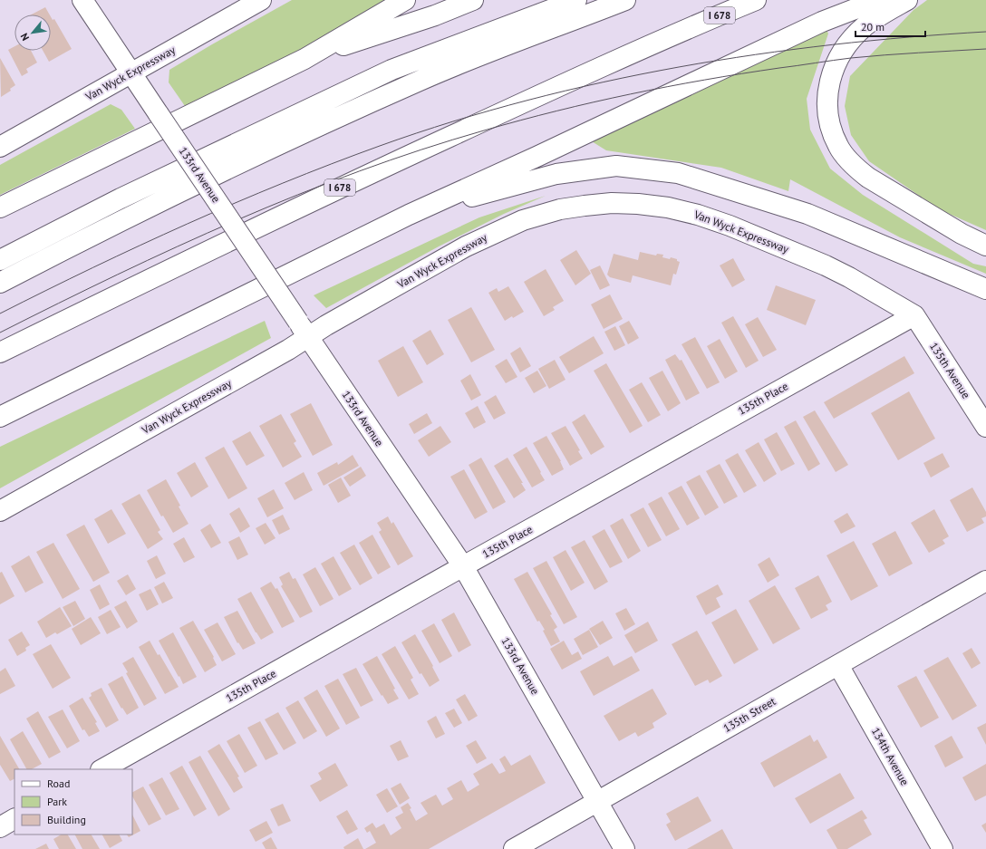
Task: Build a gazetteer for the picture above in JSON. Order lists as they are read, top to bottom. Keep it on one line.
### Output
{"streets":{"main road":["I 678","Van Wyck Expressway","133rd Avenue","135th Avenue","135th Place","135th Street","134th Avenue"]},"crossings":[["Van Wyck Expressway","133rd Avenue"],["Van Wyck Expressway","135th Avenue"],["Van Wyck Expressway","135th Place"],["133rd Avenue","135th Place"],["133rd Avenue","135th Street"],["135th Avenue","135th Place"],["135th Street","134th Avenue"]],"legend":["Road","Park","Building"],"scale_bar":"20 m","north":"bottom left"}
